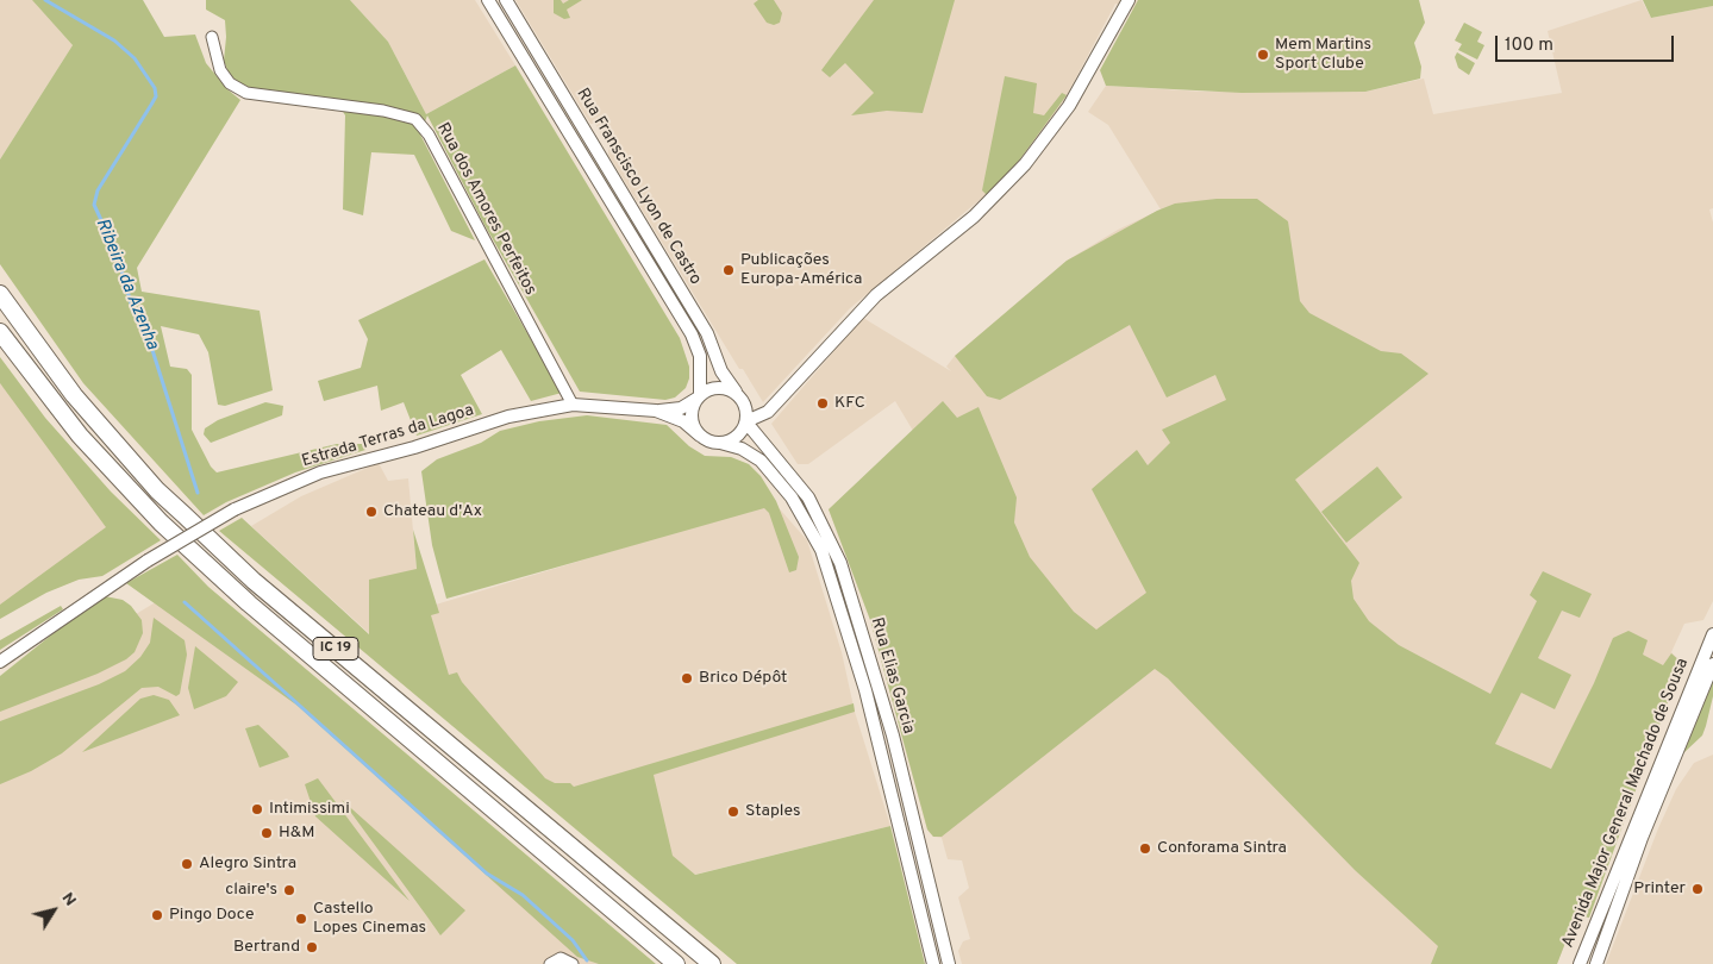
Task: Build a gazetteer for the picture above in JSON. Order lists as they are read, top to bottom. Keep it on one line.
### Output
{"streets":{"highway":["IC 19"],"street":["Rua Franscisco Lyon de Castro","Rua dos Amores Perfeitos","Estrada Terras da Lagoa","Rua Elias Garcia","Avenida Major General Machado de Sousa"]},"crossings":[["Rua Franscisco Lyon de Castro","Estrada Terras da Lagoa"],["Rua Franscisco Lyon de Castro","Rua Elias Garcia"],["Rua dos Amores Perfeitos","Estrada Terras da Lagoa"],["Estrada Terras da Lagoa","Rua Elias Garcia"]],"water":["Ribeira da Azenha"],"places":["Mem Martins Sport Clube","Publicações Europa-América","KFC","Chateau d'Ax","Brico Dépôt","Intimissimi","Staples","H&M","Conforama Sintra","Alegro Sintra","Printer","claire's","Pingo Doce","Castello Lopes Cinemas","Bertrand"],"scale_bar":"100 m","north":"top right"}
